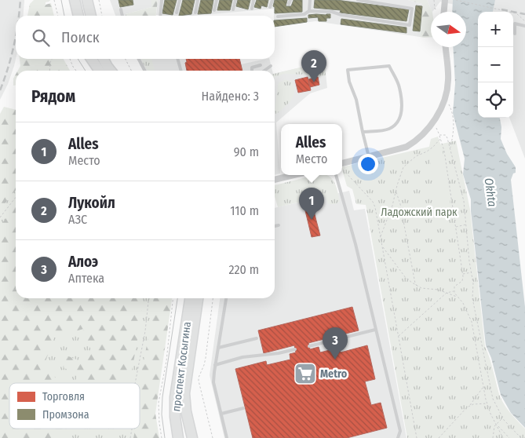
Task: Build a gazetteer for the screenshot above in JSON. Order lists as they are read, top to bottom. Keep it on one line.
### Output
{"streets":{"main road":["проспект Косыгина"]},"water":["Okhta"],"parks":["Ладожский парк"],"places":{"supermarket":["Metro"]},"legend":["Торговля","Промзона"],"north":"right","page":{"map_buttons":["+","−"],"search":"Поиск","pins":["2","1","3"],"heading":["Рядом","Найдено: 3"],"list":[{"mark":"1","name":"Alles","note":"Место","value":"90 m"},{"mark":"2","name":"Лукойл","note":"АЗС","value":"110 m"},{"mark":"3","name":"Алоэ","note":"Аптека","value":"220 m"}],"popup":["Alles","Место"]}}
